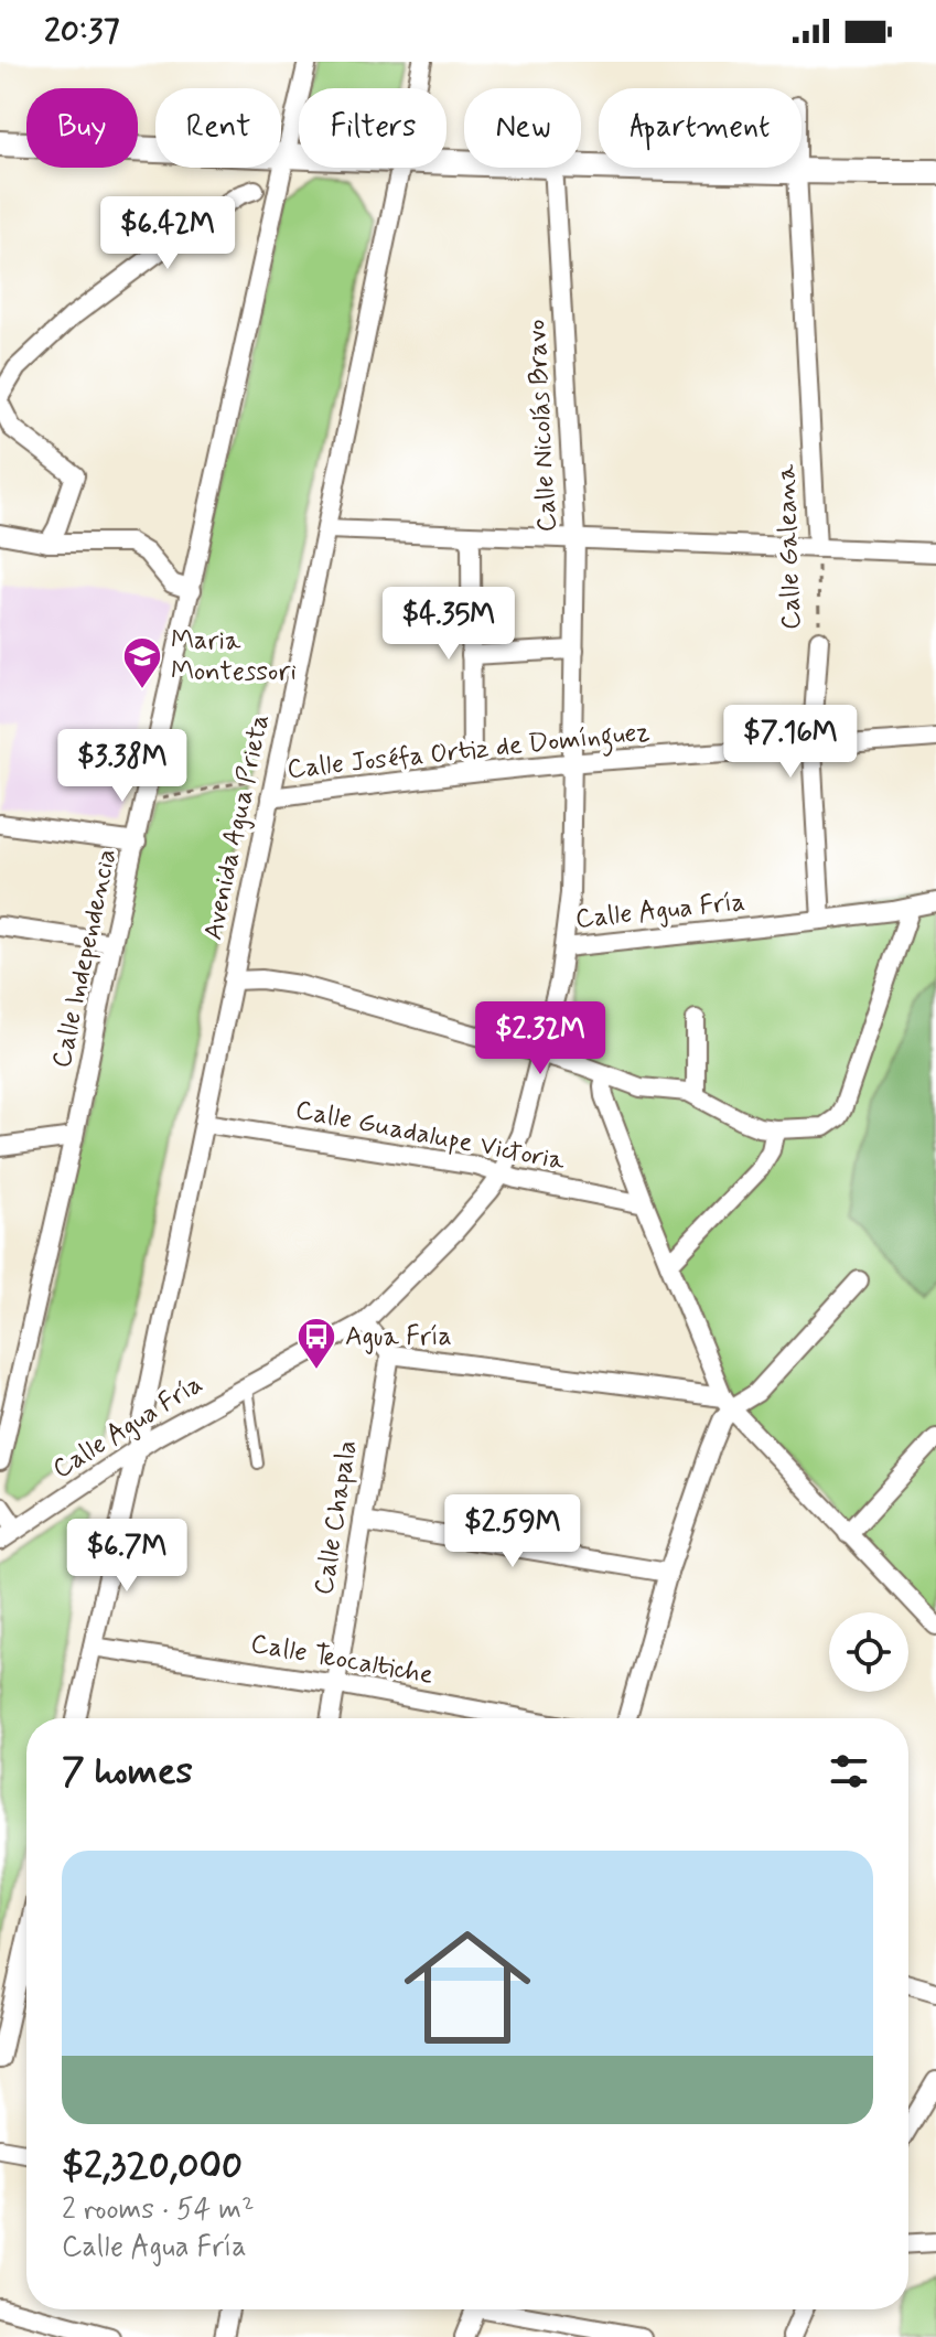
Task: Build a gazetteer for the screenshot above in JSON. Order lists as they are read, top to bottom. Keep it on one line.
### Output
{"streets":{"street":["Calle Nicolás Bravo","Calle Galeana","Calle Joséfa Ortiz de Domínguez","Avenida Agua Prieta","Calle Agua Fría","Calle Independencia","Calle Guadalupe Victoria","Calle Chapala","Calle Teocaltiche"]},"crossings":[["Calle Nicolás Bravo","Calle Joséfa Ortiz de Domínguez"],["Calle Nicolás Bravo","Calle Agua Fría"],["Calle Galeana","Calle Joséfa Ortiz de Domínguez"],["Calle Galeana","Calle Agua Fría"],["Calle Joséfa Ortiz de Domínguez","Avenida Agua Prieta"],["Avenida Agua Prieta","Calle Agua Fría"],["Avenida Agua Prieta","Calle Guadalupe Victoria"],["Avenida Agua Prieta","Calle Teocaltiche"],["Calle Agua Fría","Calle Guadalupe Victoria"],["Calle Chapala","Calle Teocaltiche"]],"places":{"school or university":["Maria Montessori"],"bus stop":["Agua Fría"]},"page":{"status":"20:37","chip":["Buy","Rent","Filters","New","Apartment"],"price":["$6.42M","$4.35M","$7.16M","$3.38M","$2.32M","$2.59M","$6.7M"],"heading":"7 homes","list":[{"name":"$2,320,000","note":"2 rooms · 54 m² · Calle Agua Fría"}]}}
